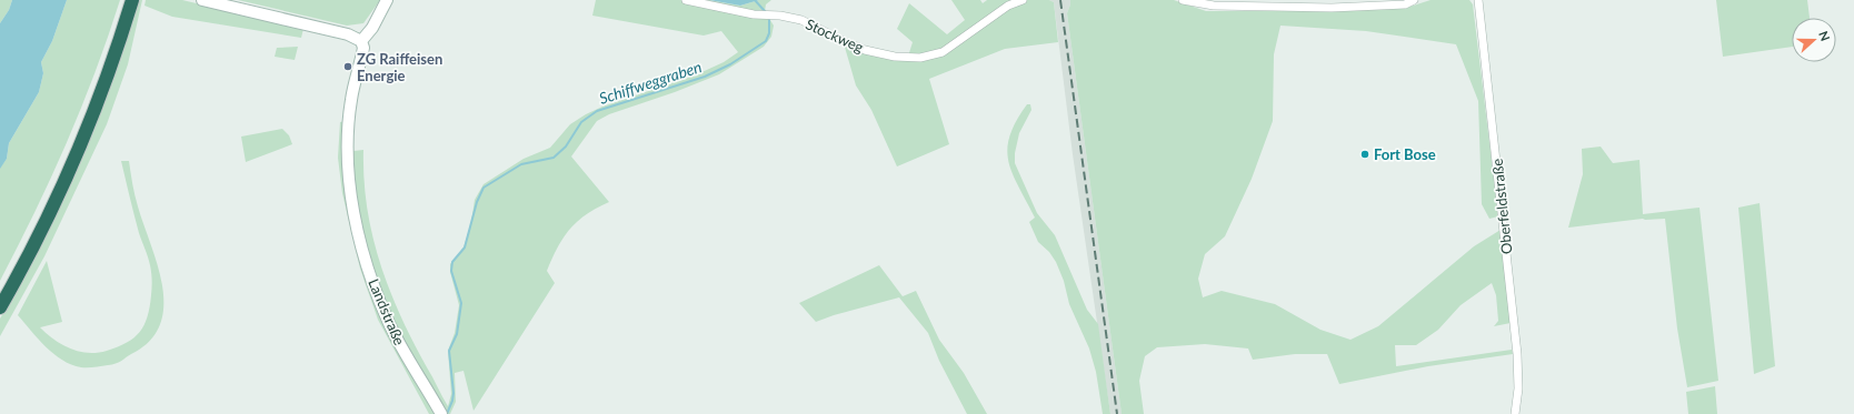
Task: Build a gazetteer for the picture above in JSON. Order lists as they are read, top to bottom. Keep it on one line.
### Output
{"streets":{"street":["Stockweg","Oberfeldstraße","Landstraße"]},"water":["Schiffweggraben"],"places":["ZG Raiffeisen Energie","Fort Bose"],"north":"right"}
